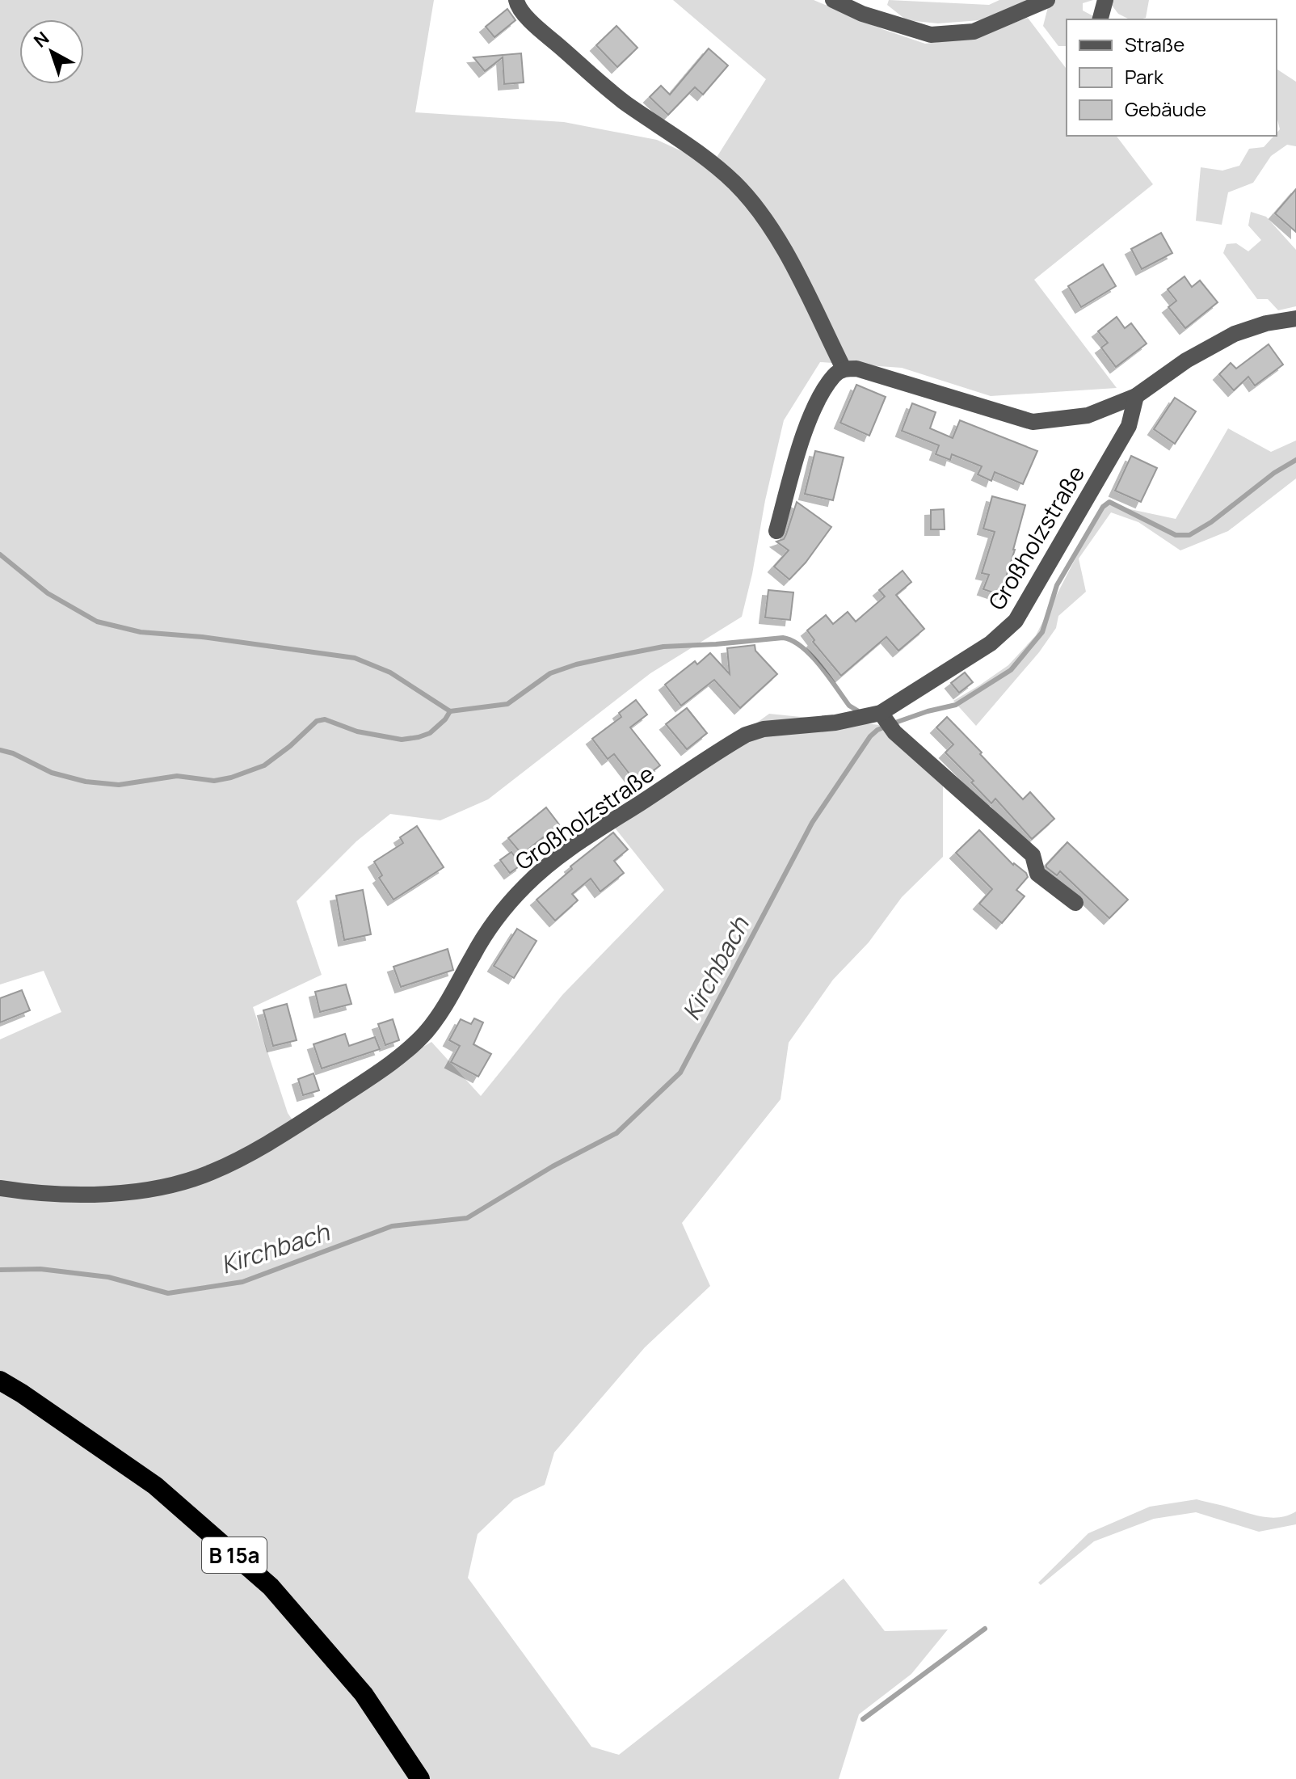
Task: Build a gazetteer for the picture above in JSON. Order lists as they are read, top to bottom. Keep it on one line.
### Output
{"streets":{"highway":["B 15a"],"street":["Großholzstraße"]},"water":["Kirchbach"],"legend":["Straße","Park","Gebäude"],"north":"top left"}
